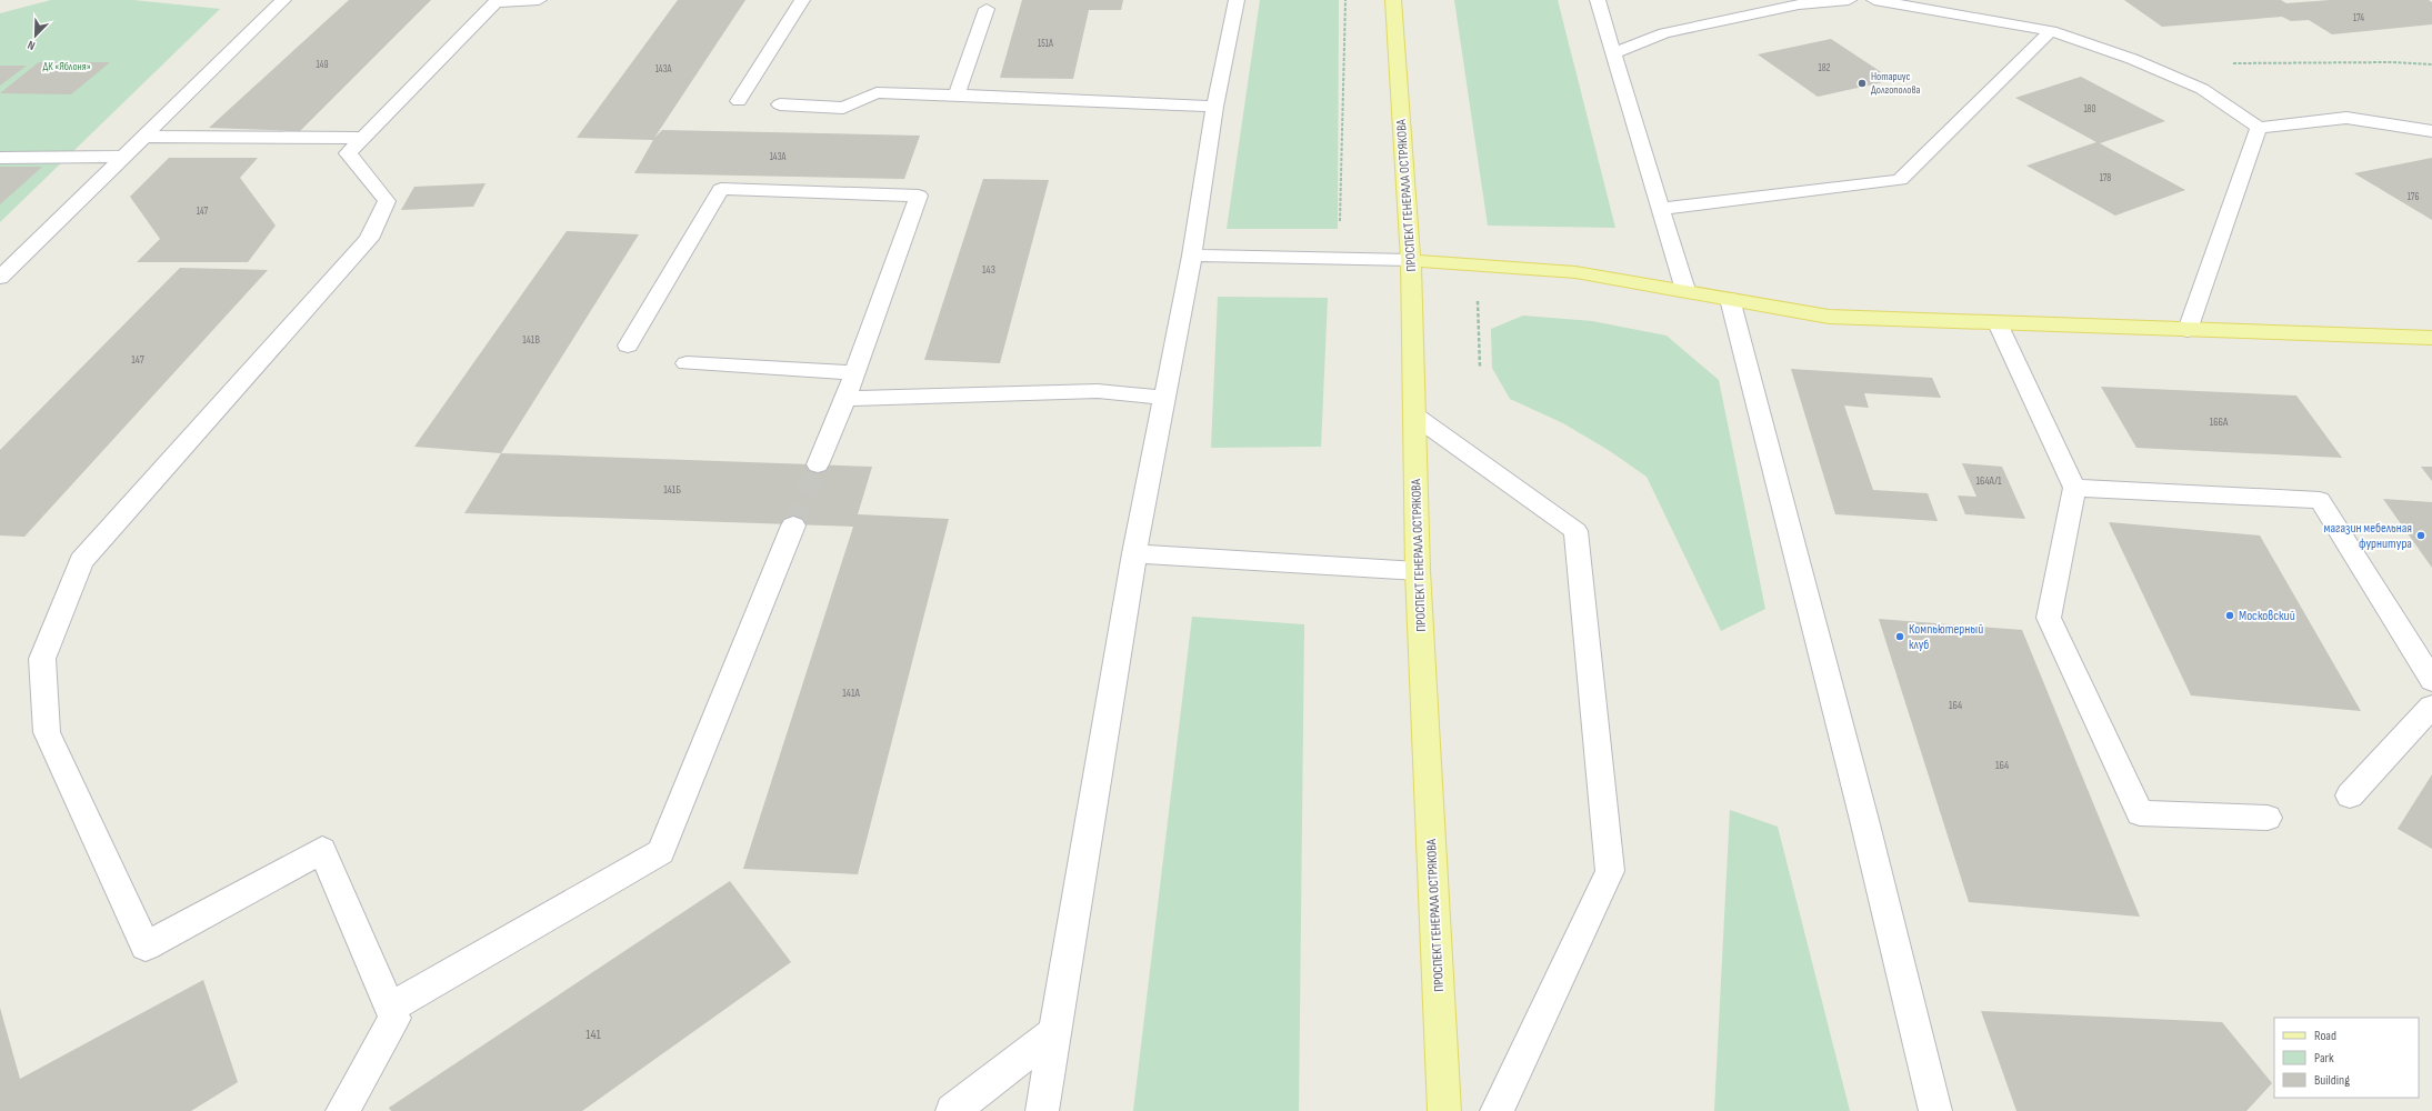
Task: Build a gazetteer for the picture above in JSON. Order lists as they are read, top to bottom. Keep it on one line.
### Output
{"streets":{"main road":["ПРОСПЕКТ ГЕНЕРАЛА ОСТРЯКОВА"]},"parks":["ДК «Яблоня»"],"places":["Нотариус Долгополова","магазин мебельная фурнитура","Московский","Компьютерный клуб"],"house_numbers":["174","151А","149","182","143А","180","143А","178","176","147","143","141В","147","166А","164А/1","141Б","141А","164","164","141"],"legend":["Road","Park","Building"],"north":"bottom left"}
